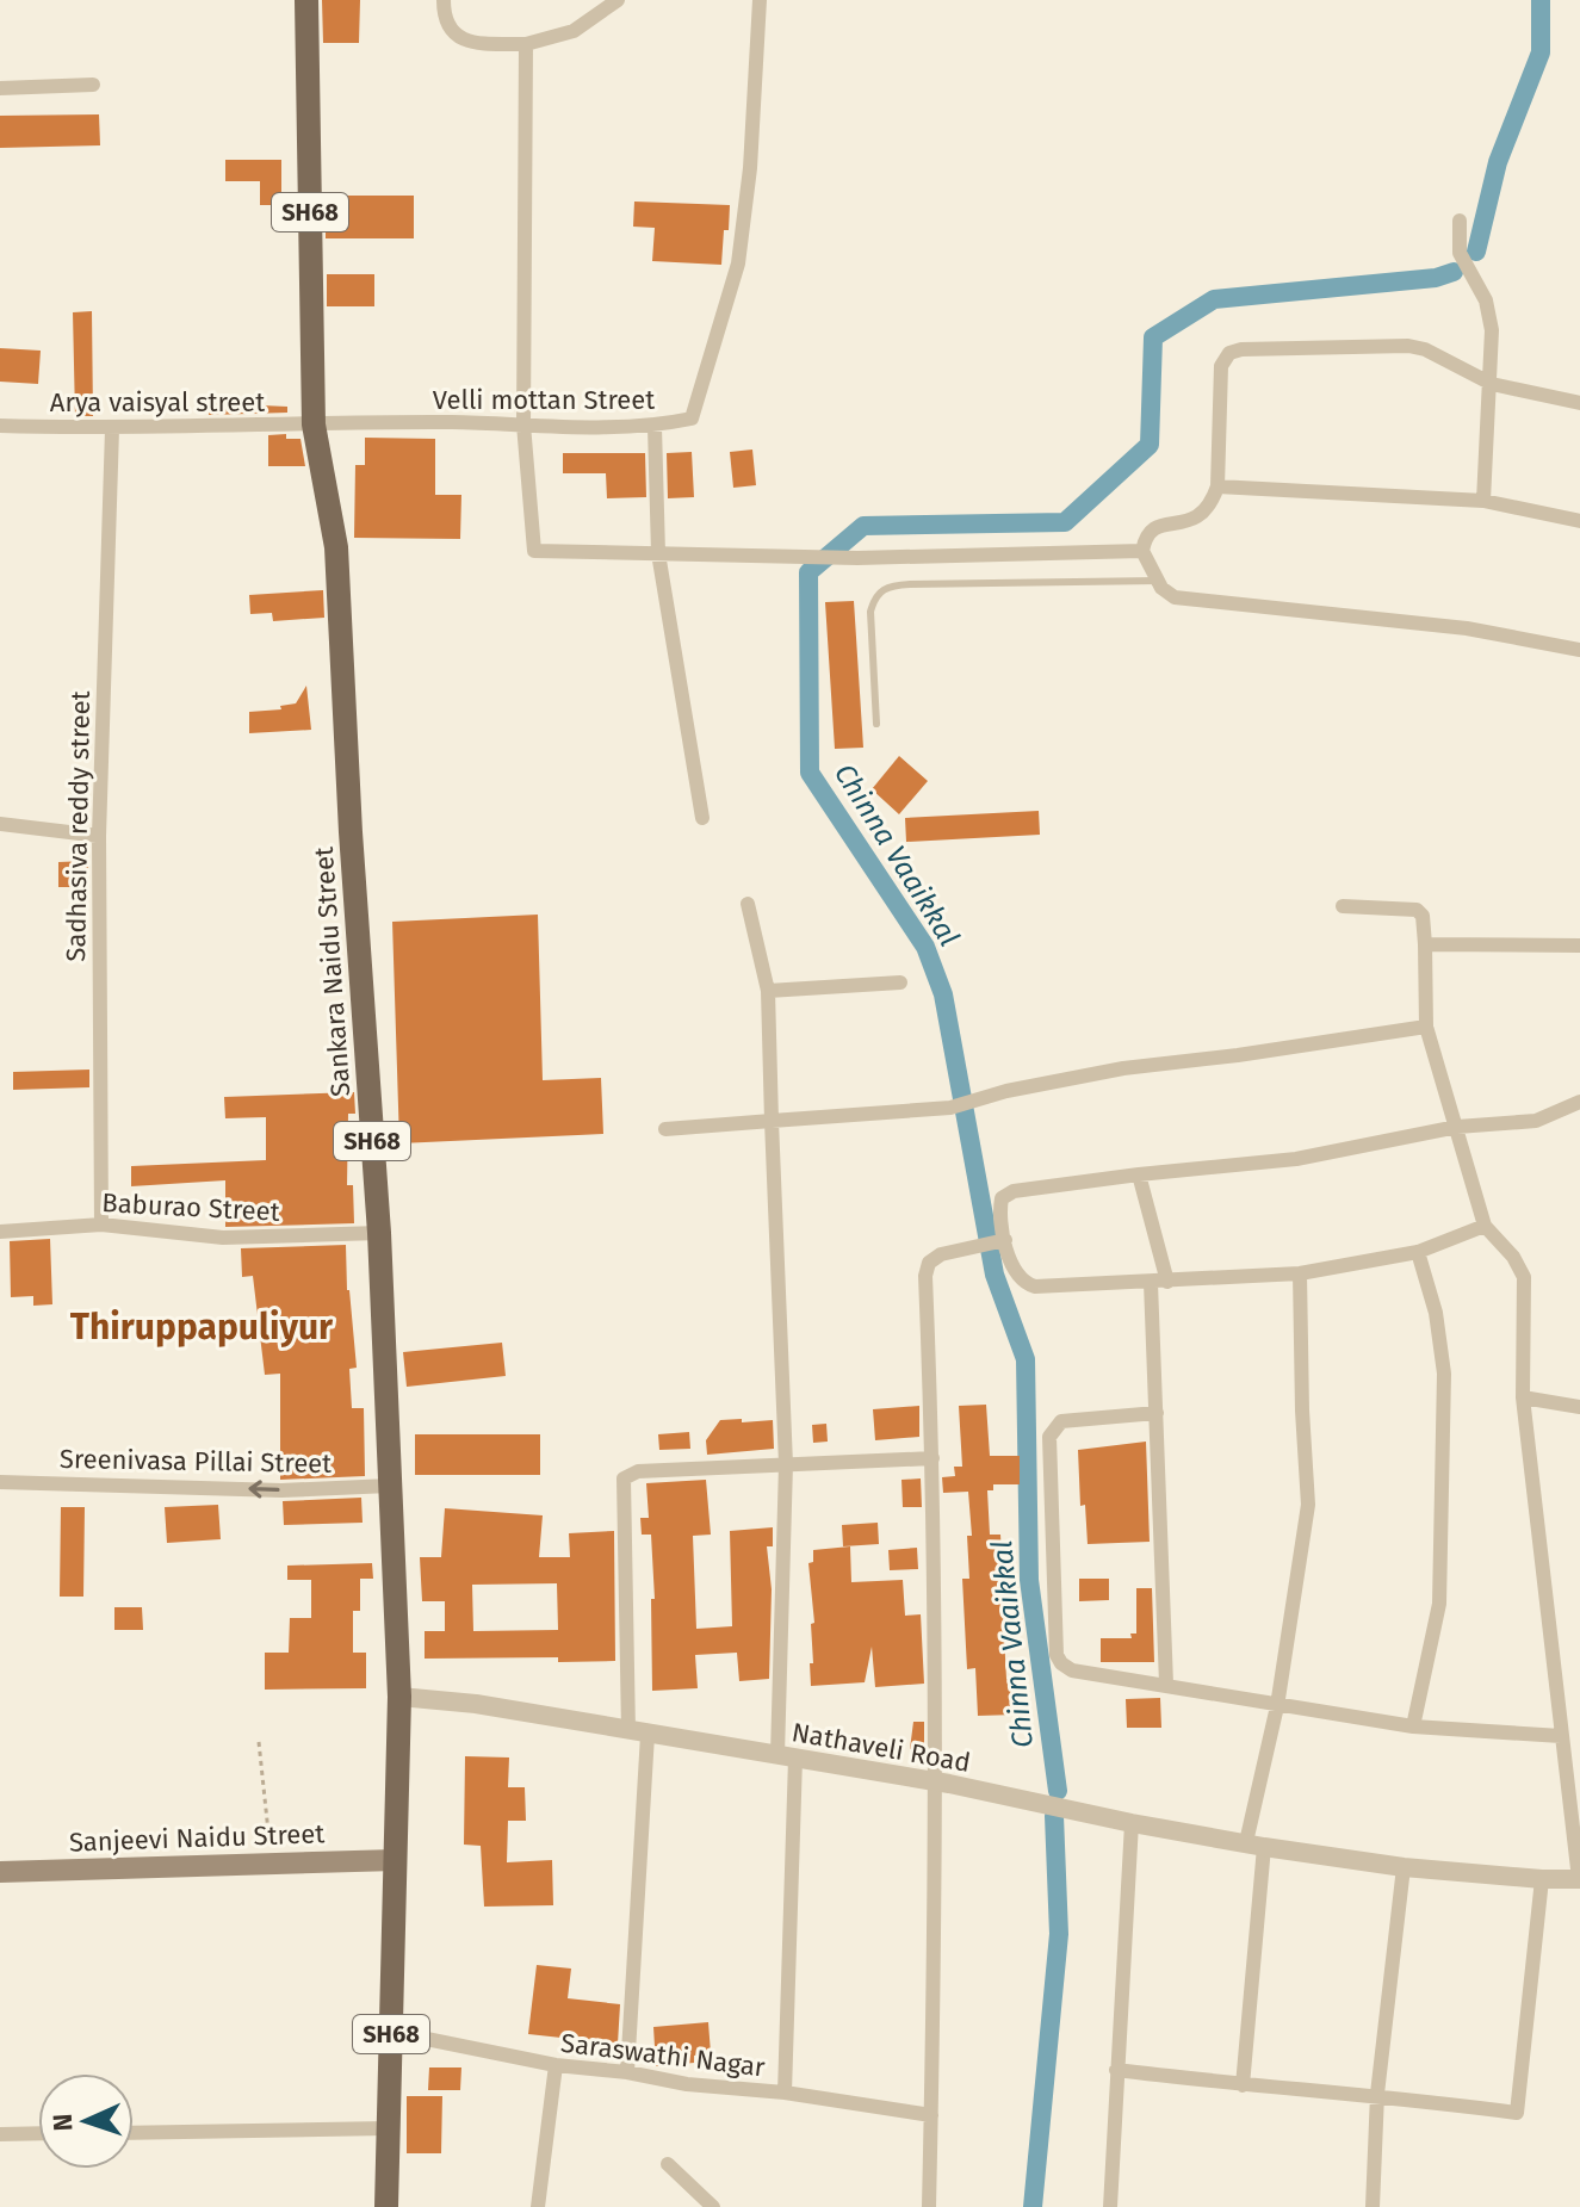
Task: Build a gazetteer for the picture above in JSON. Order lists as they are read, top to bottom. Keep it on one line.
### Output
{"streets":{"main road":["SH68","Sankara Naidu Street","Sanjeevi Naidu Street"],"street":["Velli mottan Street","Arya vaisyal street","Sadhasiva reddy street","Baburao Street","Sreenivasa Pillai Street","Nathaveli Road","Saraswathi Nagar"]},"crossings":[["SH68","Velli mottan Street"],["SH68","Arya vaisyal street"],["SH68","Sankara Naidu Street"],["SH68","Sanjeevi Naidu Street"],["SH68","Saraswathi Nagar"],["Velli mottan Street","Arya vaisyal street"],["Velli mottan Street","Sankara Naidu Street"],["Arya vaisyal street","Sadhasiva reddy street"],["Arya vaisyal street","Sankara Naidu Street"],["Sadhasiva reddy street","Baburao Street"],["Sankara Naidu Street","Baburao Street"],["Sankara Naidu Street","Sreenivasa Pillai Street"],["Sankara Naidu Street","Nathaveli Road"],["Sankara Naidu Street","Sanjeevi Naidu Street"]],"one_way":["Sreenivasa Pillai Street"],"districts":["Thiruppapuliyur"],"water":["Chinna Vaaikkal"],"north":"left"}
